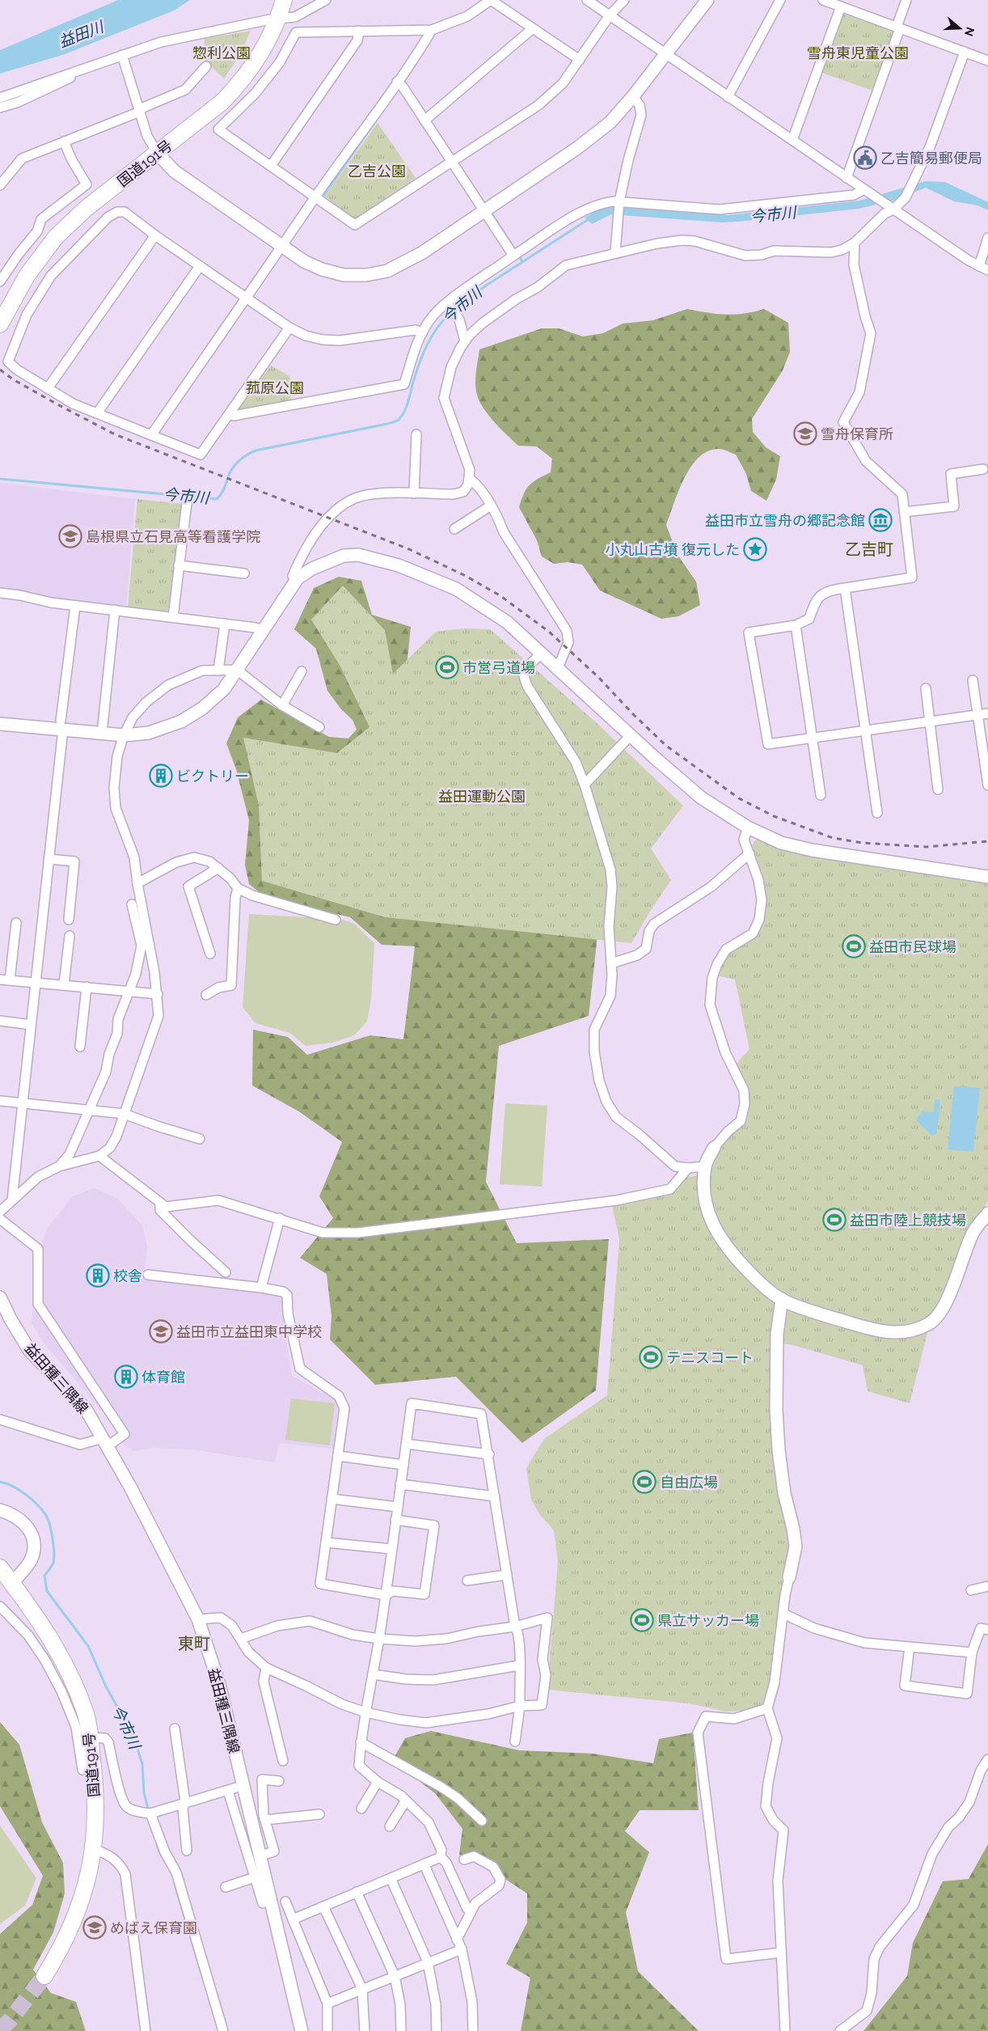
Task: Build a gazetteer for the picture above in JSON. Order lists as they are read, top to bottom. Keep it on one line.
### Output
{"streets":{"highway":["国道191号"],"street":["益田種三隅線"]},"districts":["乙吉町","東町"],"water":["益田川","今市川"],"parks":["惣利公園","雪舟東児童公園","乙吉公園","菰原公園","益田運動公園"],"places":{"public building":["乙吉簡易郵便局"],"school or university":["雪舟保育所","島根県立石見高等看護学院","益田市立益田東中学校","めばえ保育園"],"museum":["益田市立雪舟の郷記念館"],"place":["小丸山古墳 復元した"],"sports":["市営弓道場","益田市民球場","益田市陸上競技場","テニスコート","自由広場","県立サッカー場"],"building":["ビクトリー","校舎","体育館"]},"north":"right"}
